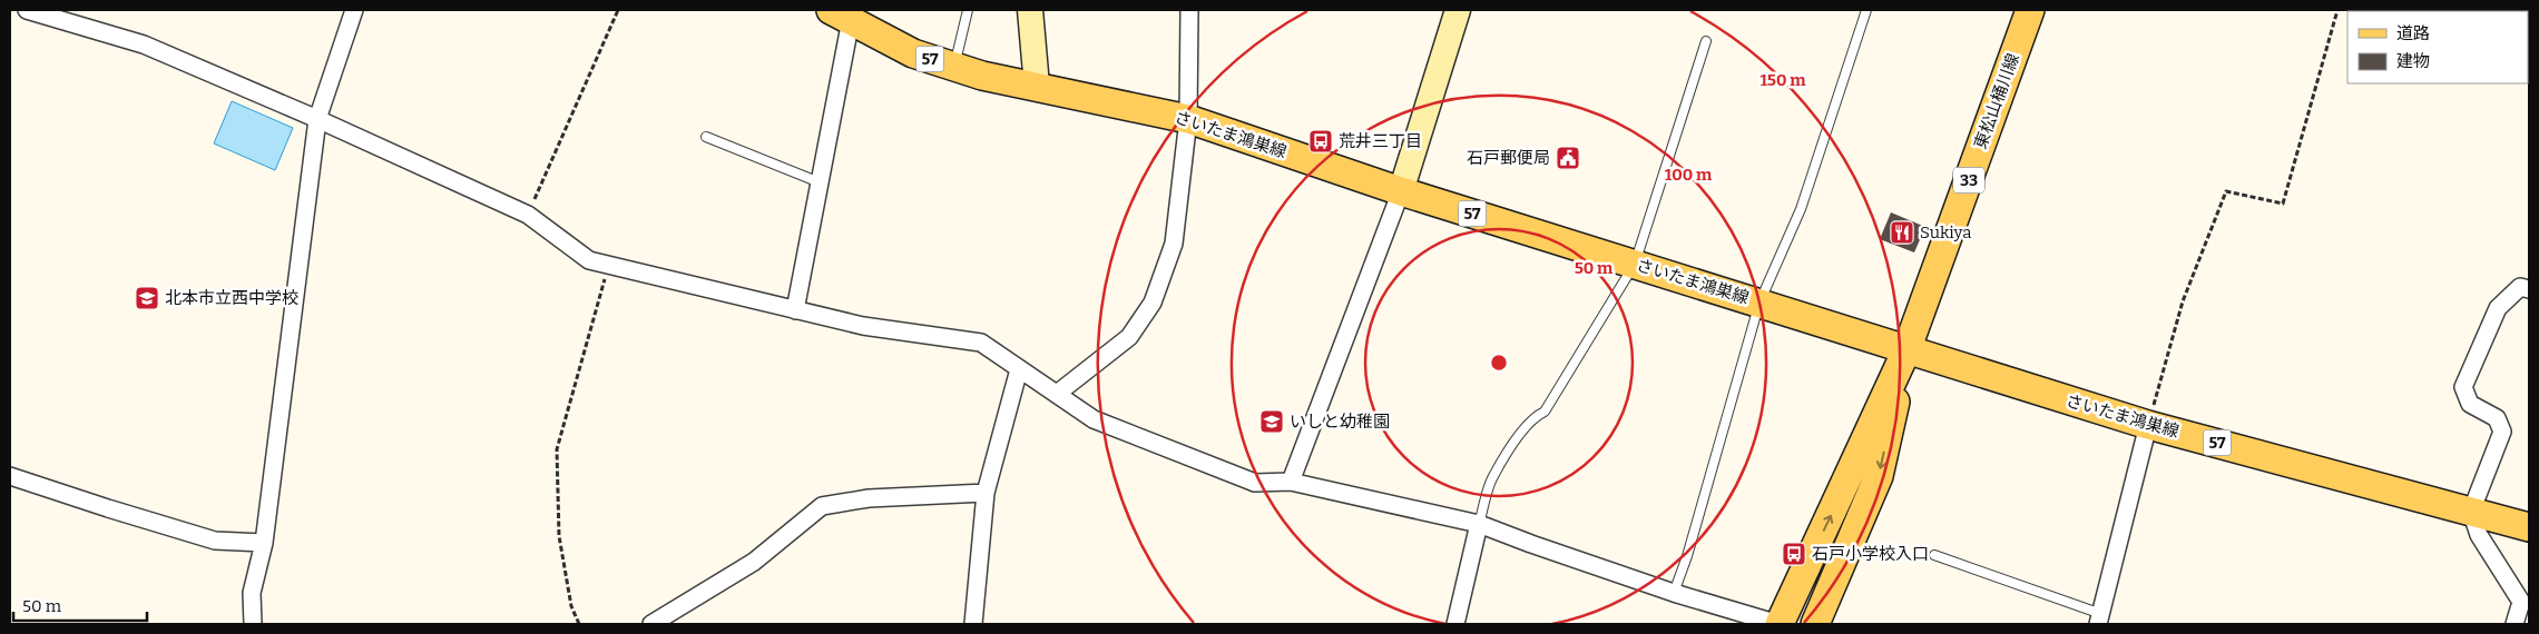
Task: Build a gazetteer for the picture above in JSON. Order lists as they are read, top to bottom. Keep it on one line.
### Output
{"streets":{"main road":["57","東松山桶川線","さいたま鴻巣線","33"]},"crossings":[["東松山桶川線","さいたま鴻巣線"]],"places":{"bus stop":["荒井三丁目","石戸小学校入口"],"public building":["石戸郵便局"],"restaurant":["Sukiya"],"school or university":["北本市立西中学校","いしと幼稚園"]},"legend":["道路","建物"],"scale_bar":"50 m","rings":["150 m","100 m","50 m"]}
